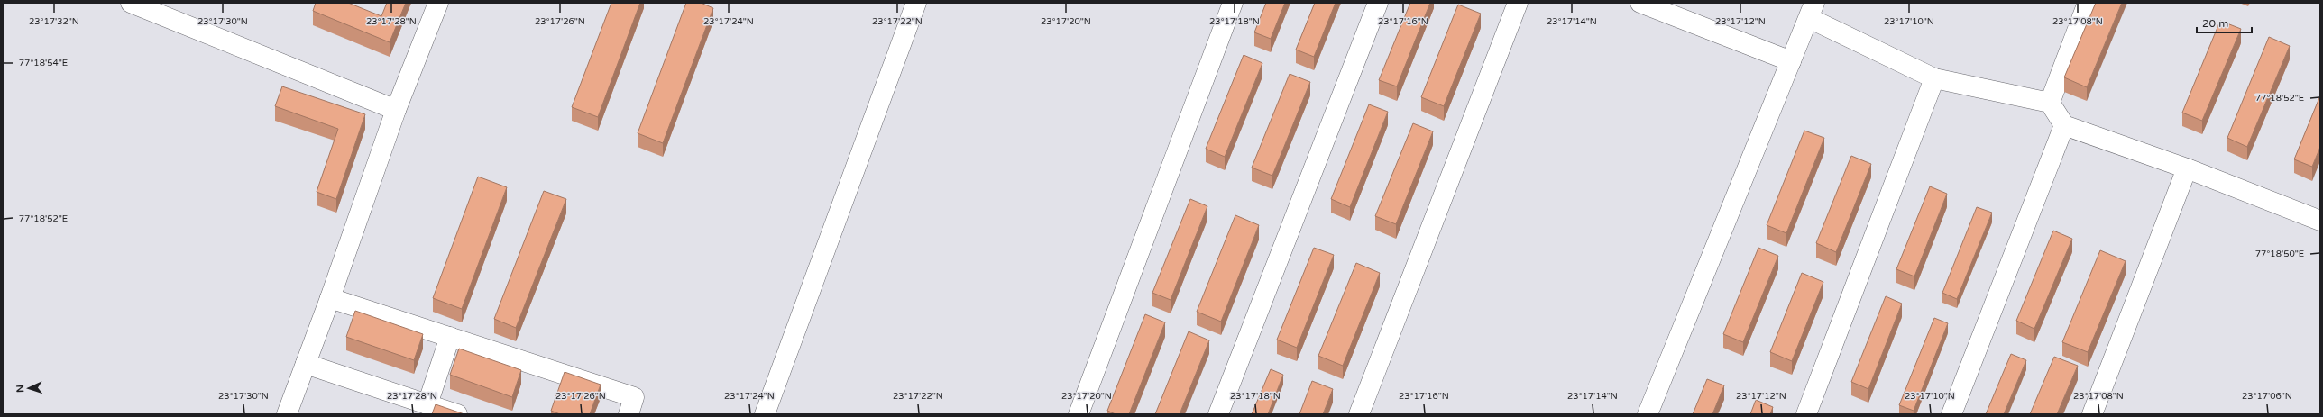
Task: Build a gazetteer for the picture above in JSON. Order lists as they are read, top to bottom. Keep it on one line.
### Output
{"scale_bar":"20 m","north":"left","coordinates":["23°17'32\"N","23°17'30\"N","23°17'28\"N","23°17'26\"N","23°17'24\"N","23°17'22\"N","23°17'20\"N","23°17'18\"N","23°17'14\"N","23°17'12\"N","23°17'16\"N","23°17'10\"N","23°17'08\"N","77°18'54\"E","77°18'52\"E","77°18'50\"E","23°17'06\"N"]}
